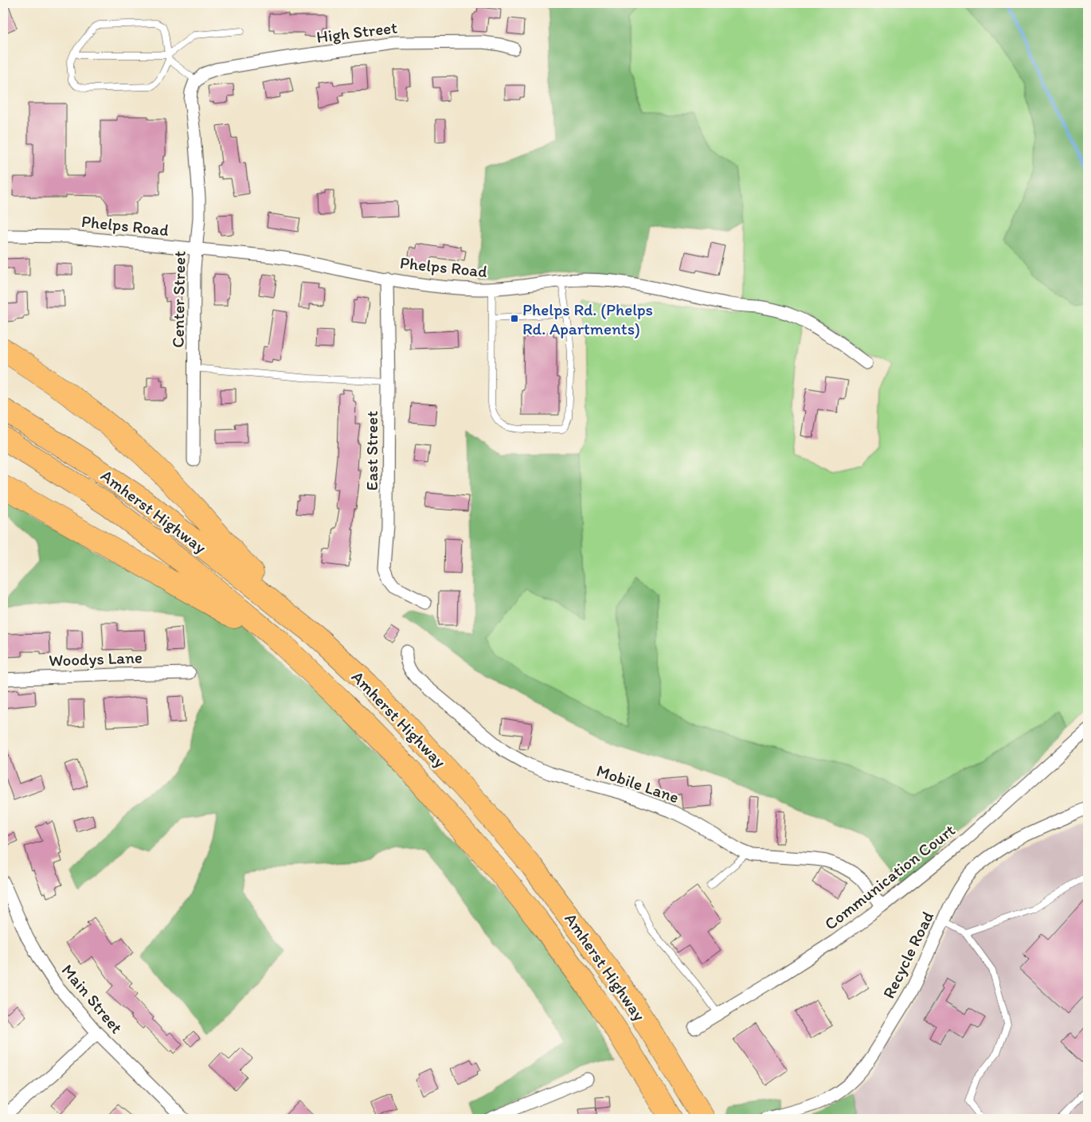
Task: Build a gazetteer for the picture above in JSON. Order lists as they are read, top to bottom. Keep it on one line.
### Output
{"streets":{"highway":["Amherst Highway"],"street":["High Street","Phelps Road","Center Street","East Street","Woodys Lane","Mobile Lane","Communication Court","Recycle Road","Main Street"]},"crossings":[["High Street","Center Street"],["Phelps Road","Center Street"],["Phelps Road","East Street"],["Mobile Lane","Communication Court"]],"places":{"transit":["Phelps Rd. (Phelps Rd. Apartments)"]}}
